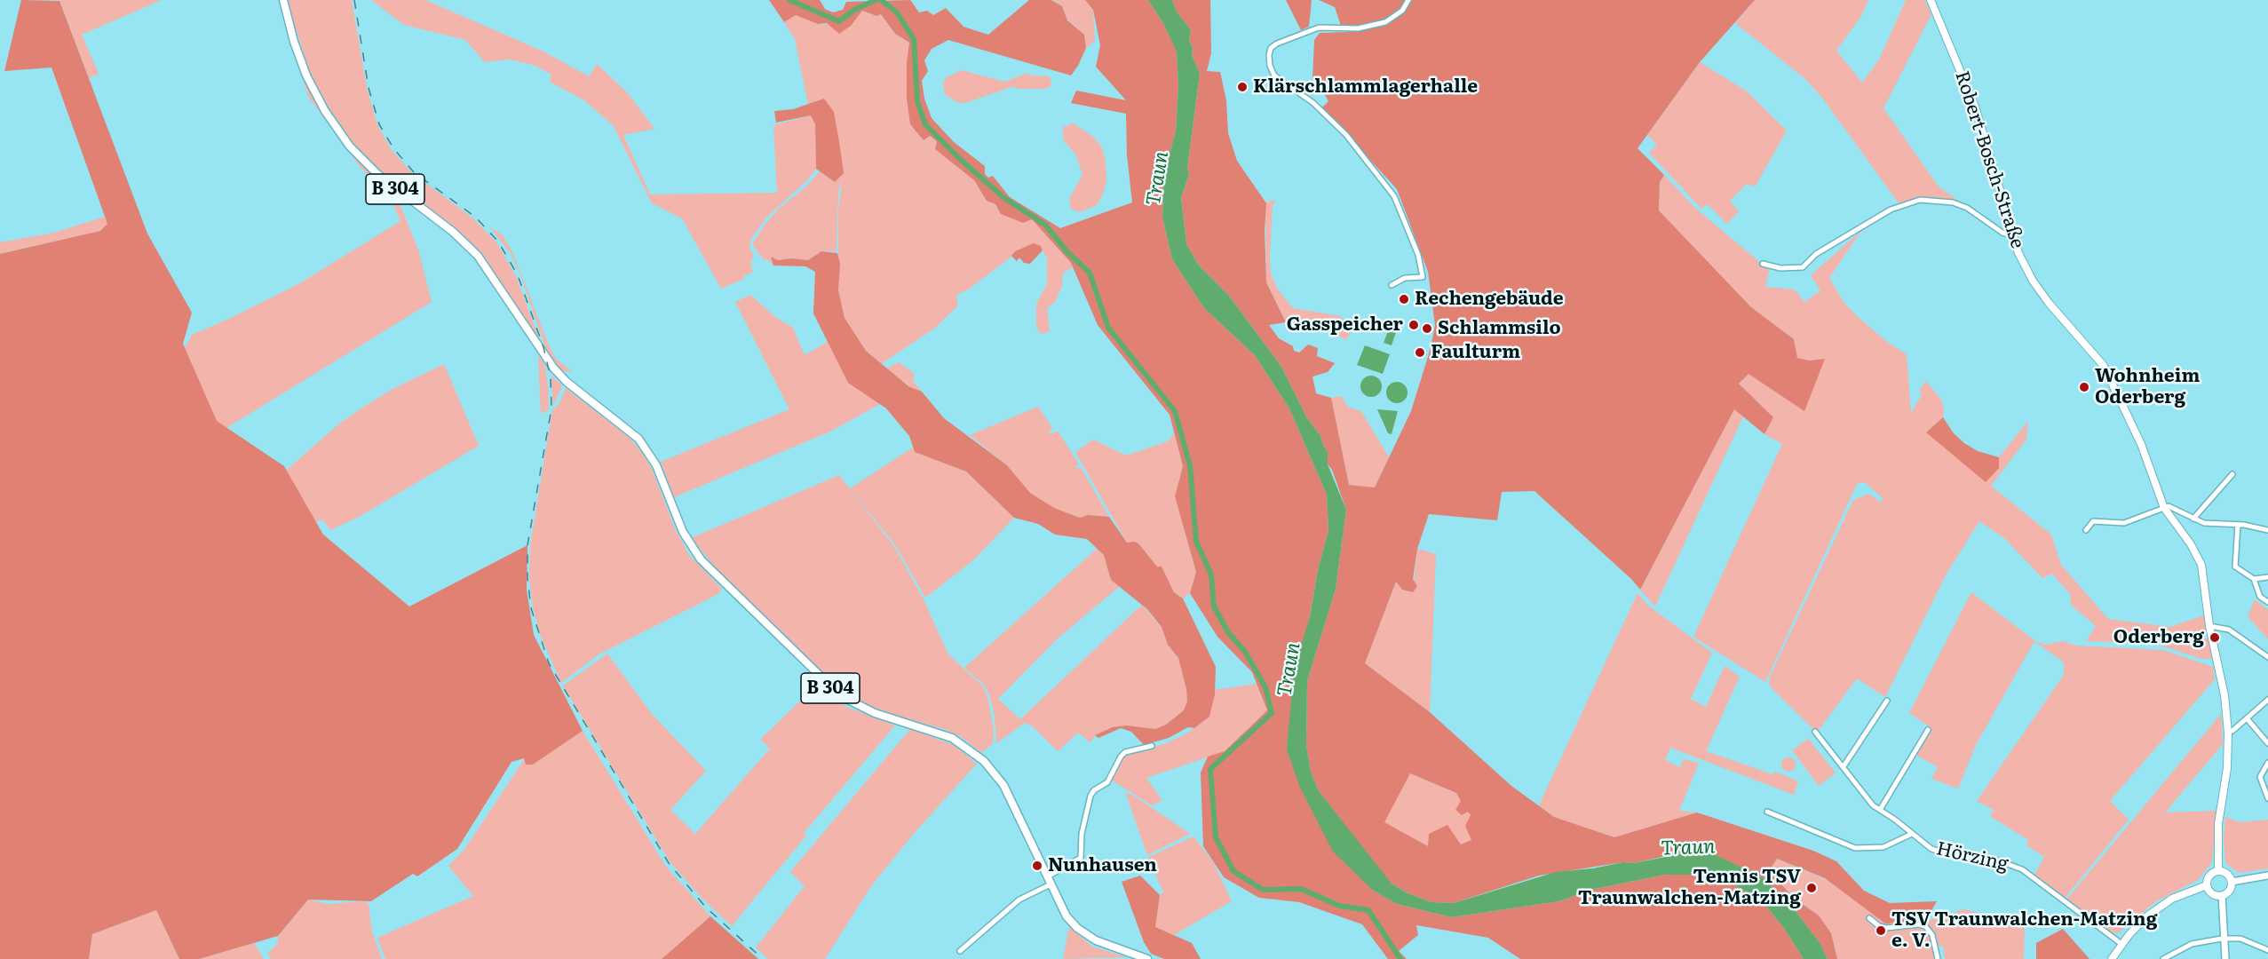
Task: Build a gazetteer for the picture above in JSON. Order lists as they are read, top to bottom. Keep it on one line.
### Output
{"streets":{"main road":["Robert-Bosch-Straße","B 304"],"street":["Hörzing"]},"water":["Traun"],"places":["Klärschlammlagerhalle","Rechengebäude","Gasspeicher","Schlammsilo","Faulturm","Wohnheim Oderberg","Oderberg","Nunhausen","Tennis TSV Traunwalchen-Matzing","TSV Traunwalchen-Matzing e. V."]}
